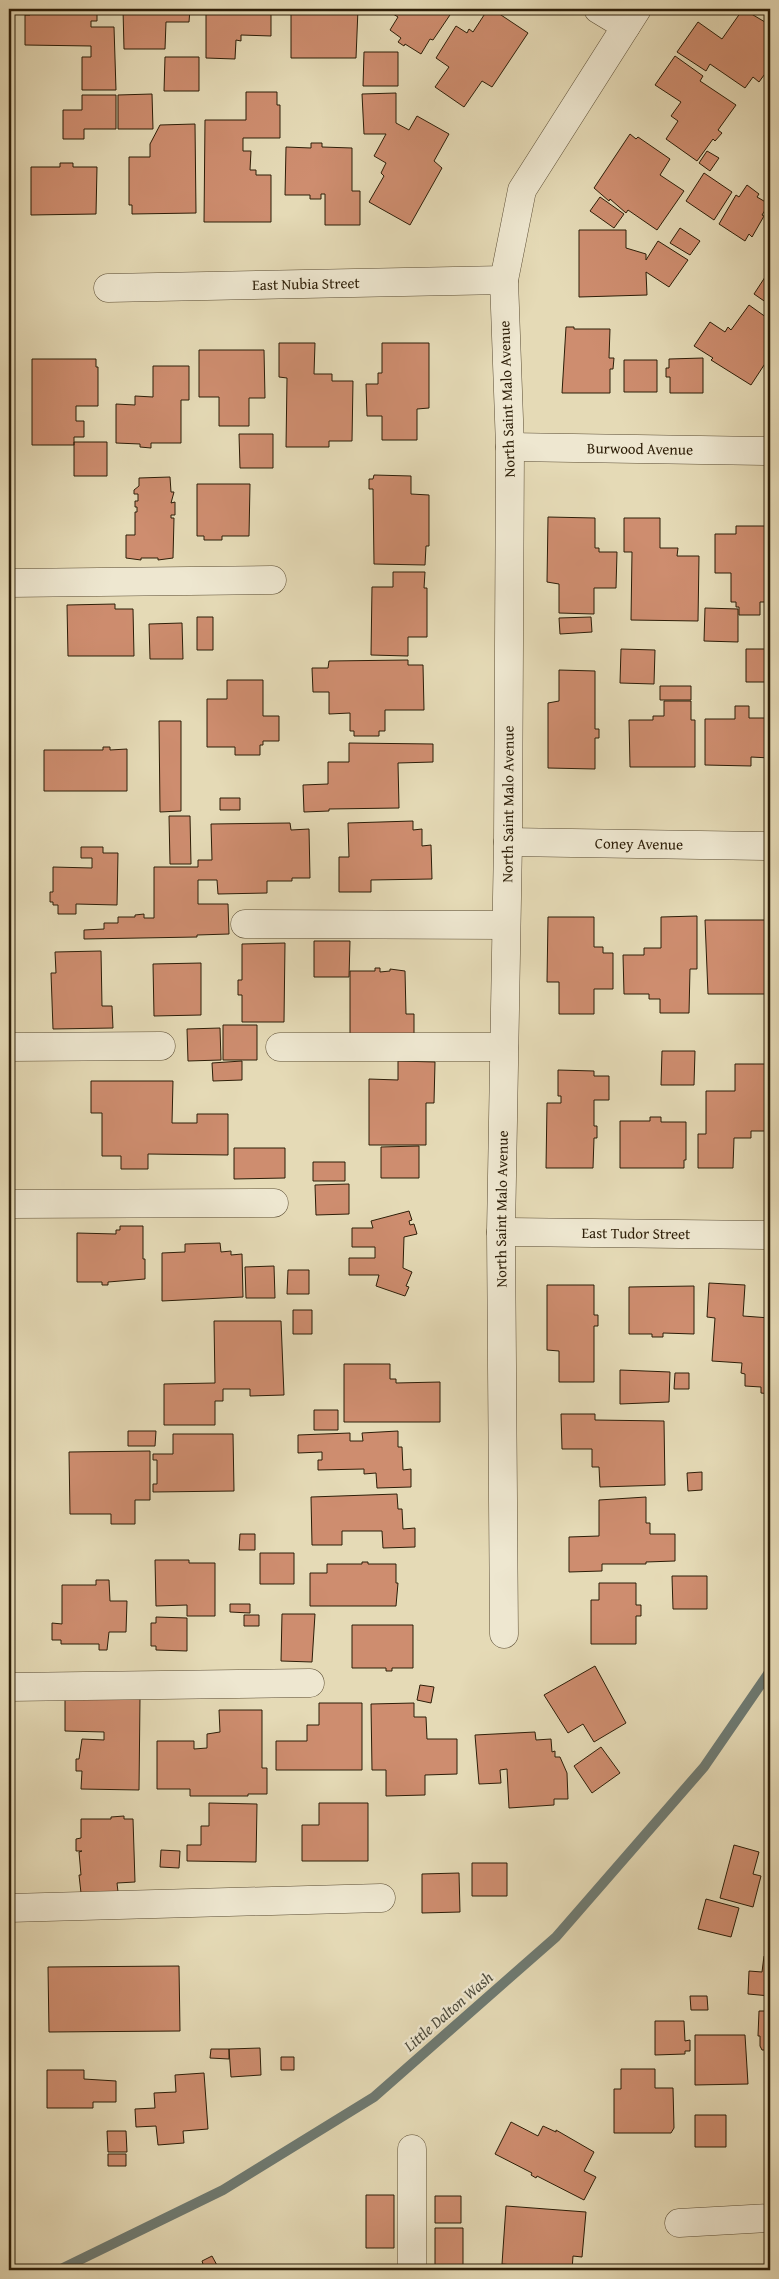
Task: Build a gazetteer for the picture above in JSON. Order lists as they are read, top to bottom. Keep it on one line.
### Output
{"streets":{"street":["East Nubia Street","North Saint Malo Avenue","Burwood Avenue","Coney Avenue","East Tudor Street"]},"crossings":[["East Nubia Street","North Saint Malo Avenue"],["North Saint Malo Avenue","Burwood Avenue"],["North Saint Malo Avenue","Coney Avenue"],["North Saint Malo Avenue","East Tudor Street"]],"water":["Little Dalton Wash"]}
